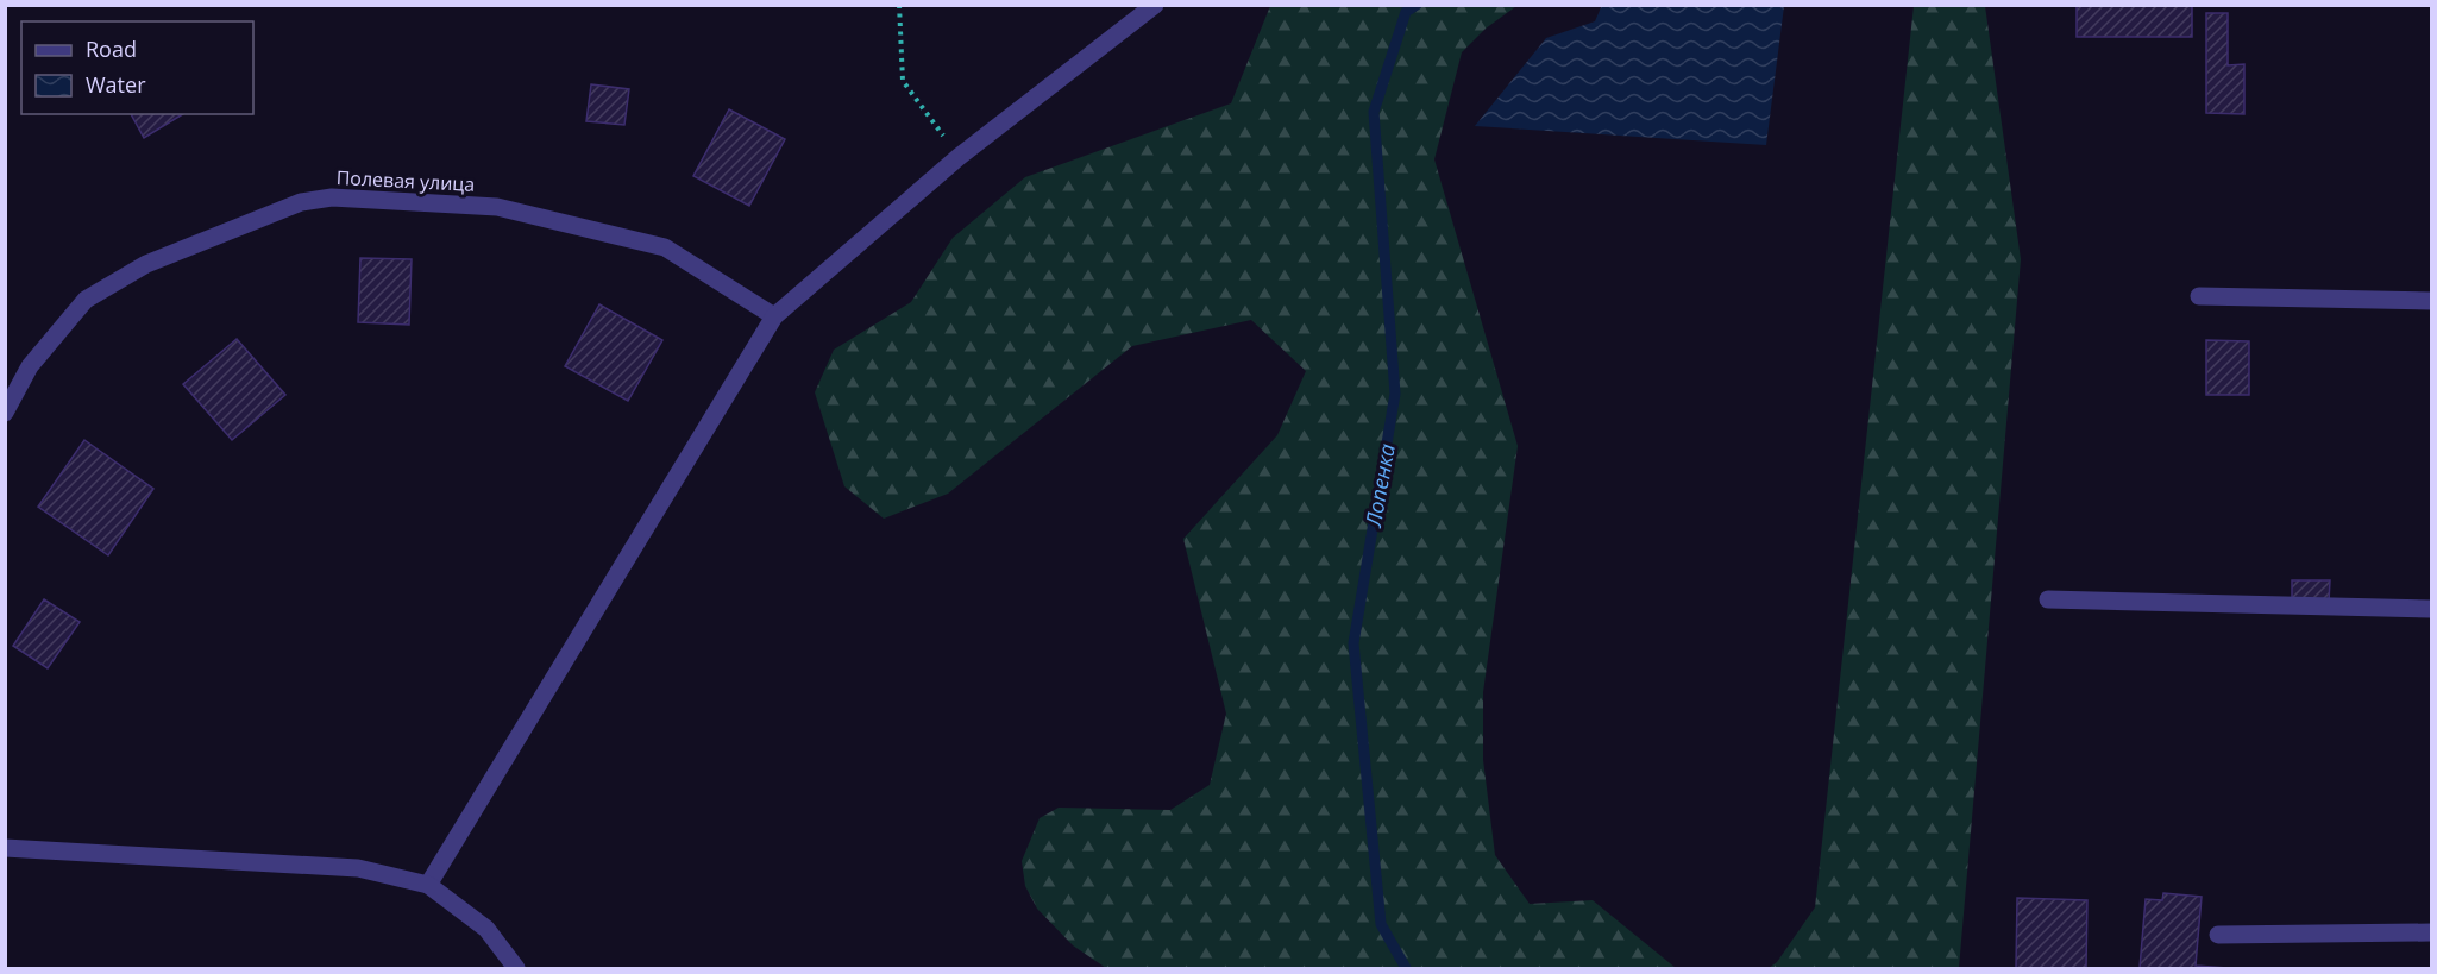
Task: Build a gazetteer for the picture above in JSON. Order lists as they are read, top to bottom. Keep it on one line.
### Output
{"streets":{"street":["Полевая улица"]},"water":["Лопенка"],"legend":["Road","Water"]}
